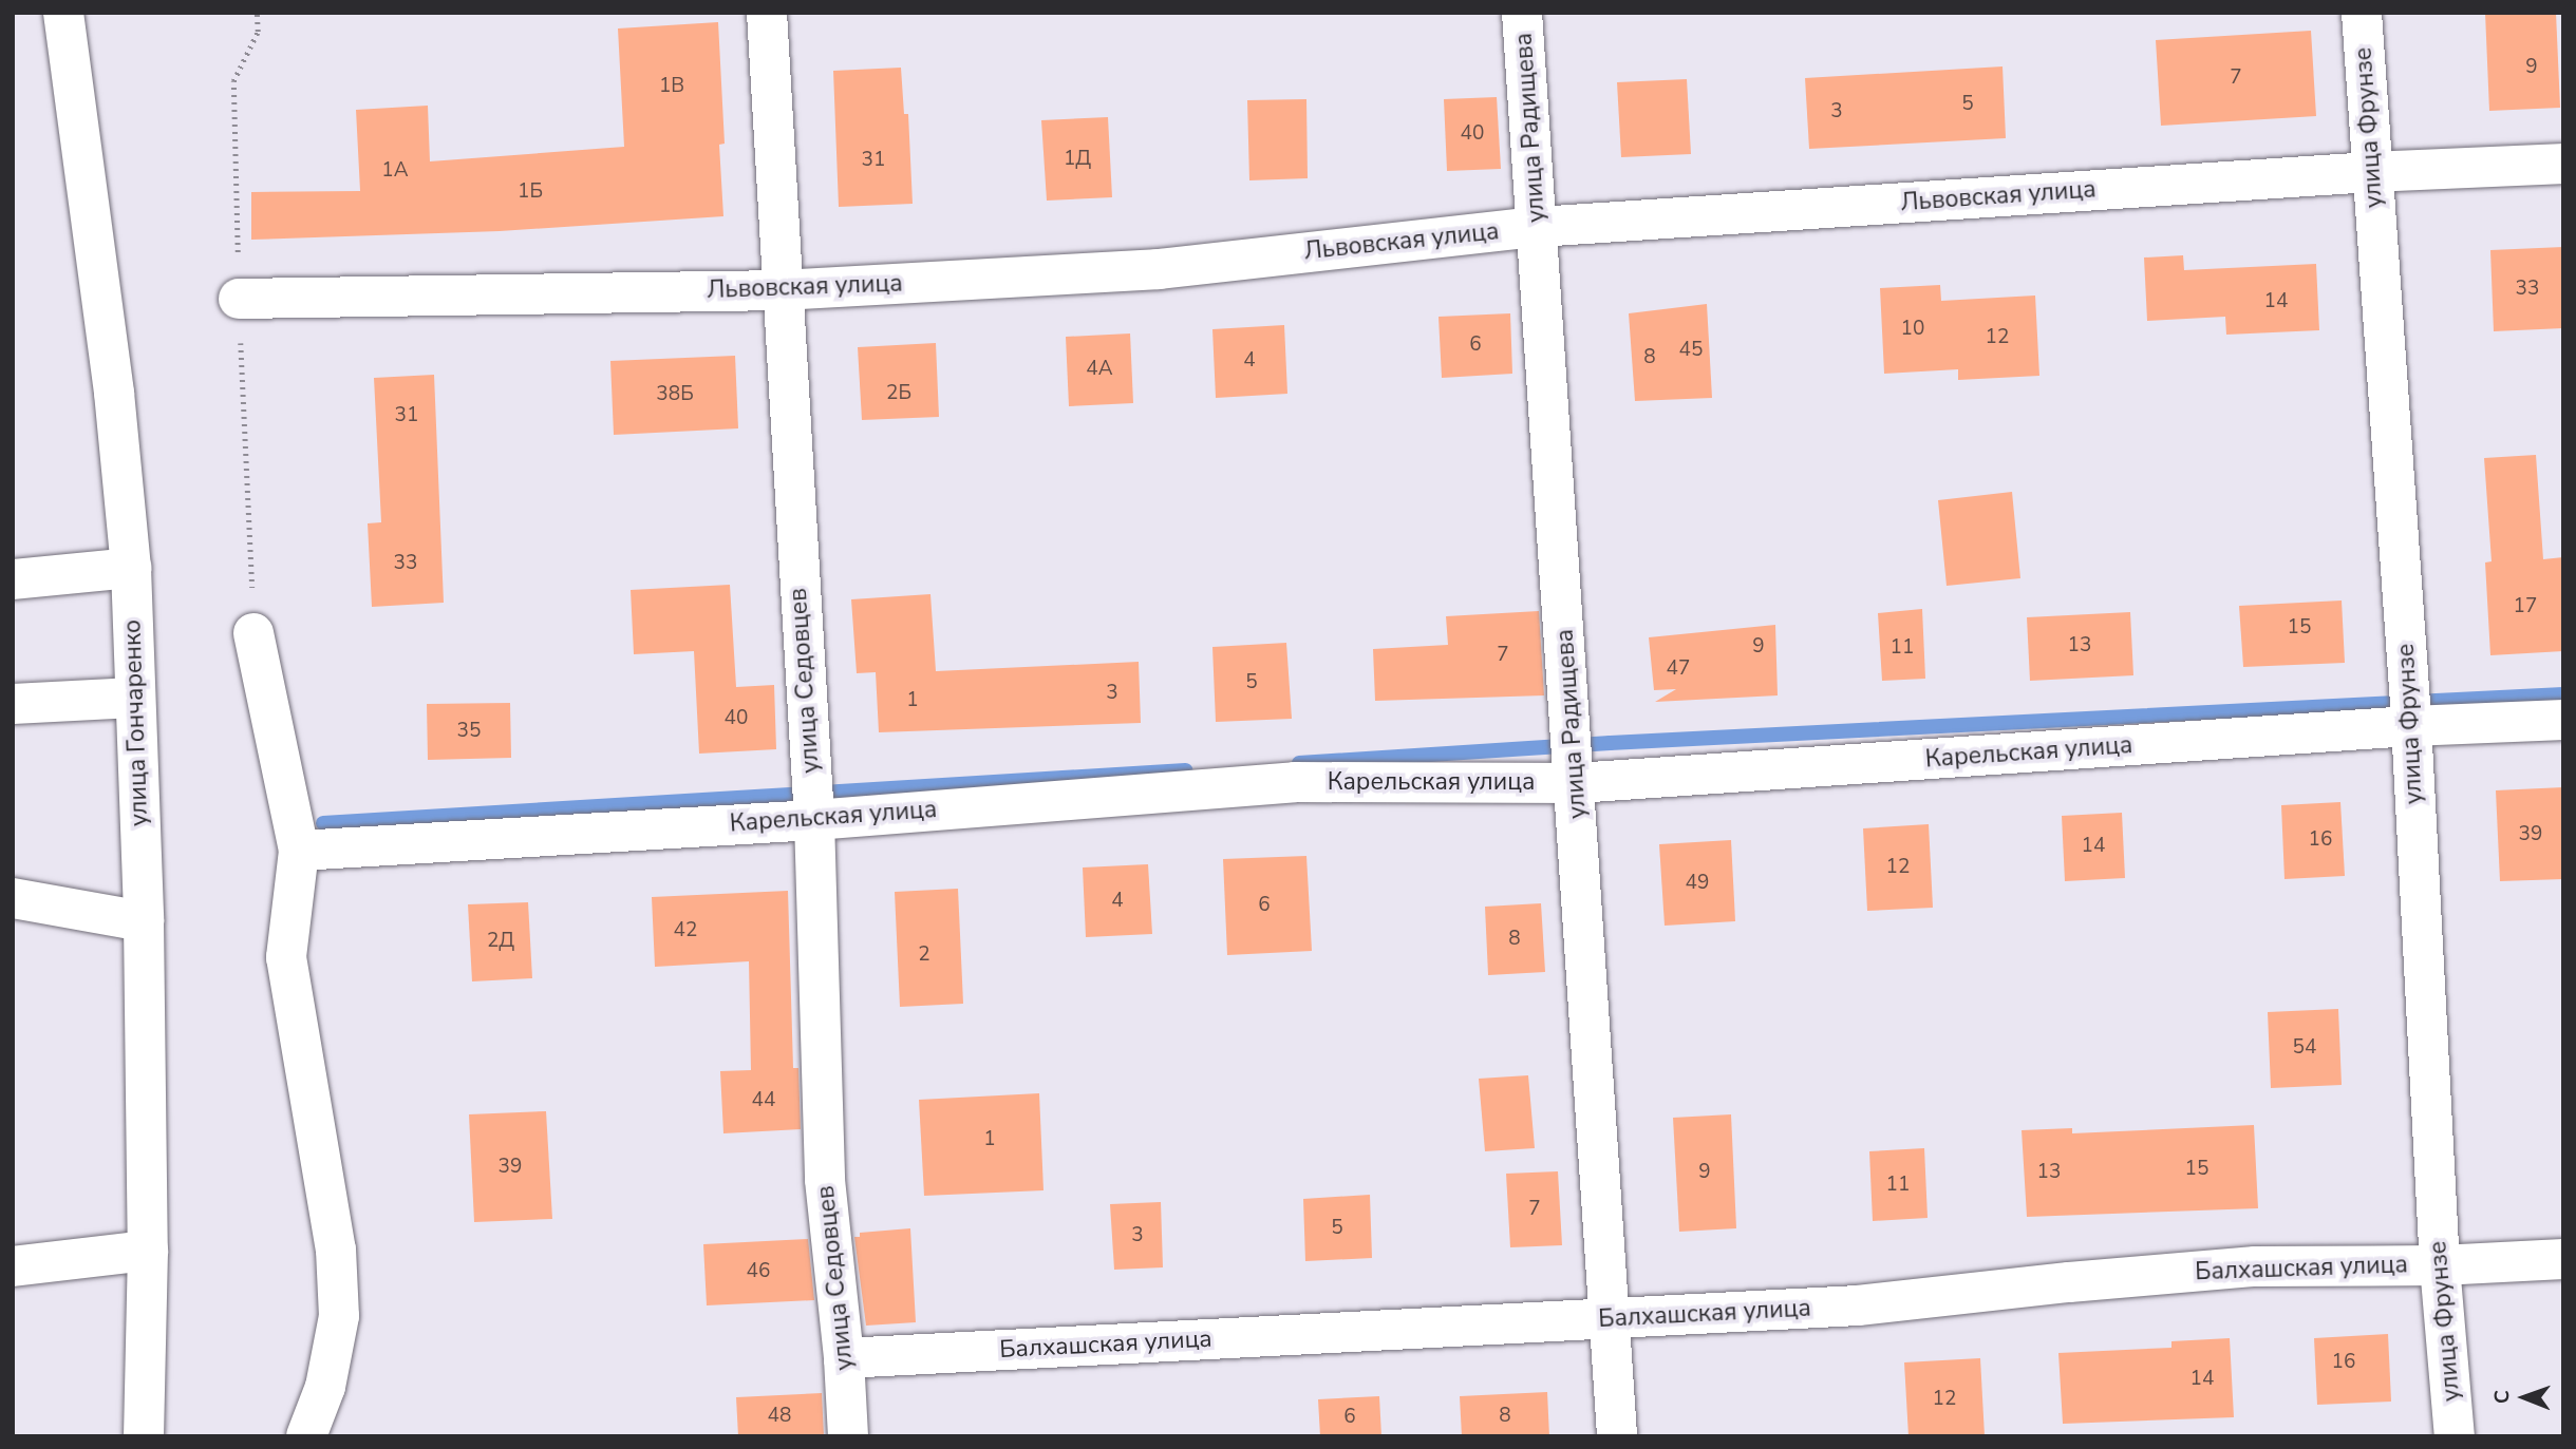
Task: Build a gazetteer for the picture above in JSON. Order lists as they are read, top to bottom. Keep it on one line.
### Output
{"streets":{"street":["улица Радищева","улица Фрунзе","Львовская улица","улица Седовцев","улица Гончаренко","Карельская улица","Балхашская улица"]},"crossings":[["улица Радищева","Львовская улица"],["улица Радищева","Карельская улица"],["улица Радищева","Балхашская улица"],["улица Фрунзе","Львовская улица"],["улица Фрунзе","Карельская улица"],["улица Фрунзе","Балхашская улица"],["Львовская улица","улица Седовцев"],["улица Седовцев","Карельская улица"],["улица Седовцев","Балхашская улица"]],"house_numbers":["9","7","1В","5","3","40","1Д","31","1А","1Б","33","14","10","12","6","45","8","4","4А","2Б","38Б","31","33","17","15","13","9","11","7","47","5","3","1","40","35","39","16","14","12","49","4","6","42","8","2Д","2","54","44","1","39","15","9","13","11","7","5","3","46","16","14","12","48","8","6"],"north":"left"}
